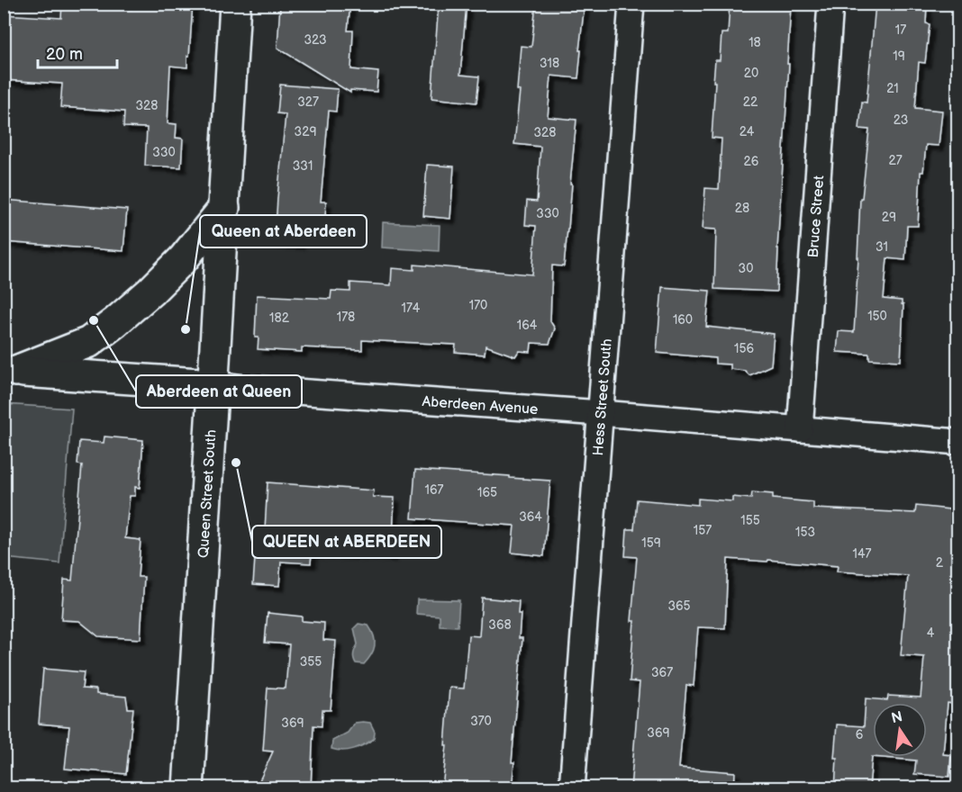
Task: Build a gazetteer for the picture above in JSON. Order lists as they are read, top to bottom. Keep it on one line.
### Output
{"streets":{"main road":["Aberdeen Avenue","Queen Street South"],"street":["Bruce Street","Hess Street South"]},"crossings":[["Bruce Street","Aberdeen Avenue"],["Hess Street South","Aberdeen Avenue"],["Aberdeen Avenue","Queen Street South"]],"places":["Aberdeen at Queen","Queen at Aberdeen","QUEEN at ABERDEEN"],"house_numbers":["17","323","18","19","318","20","21","327","22","328","23","329","24","328","330","27","26","331","28","330","29","31","30","170","174","150","178","182","160","164","156","167","165","364","155","157","153","159","147","2","365","368","4","355","367","370","369","369","6"],"scale_bar":"20 m","north":"top"}
